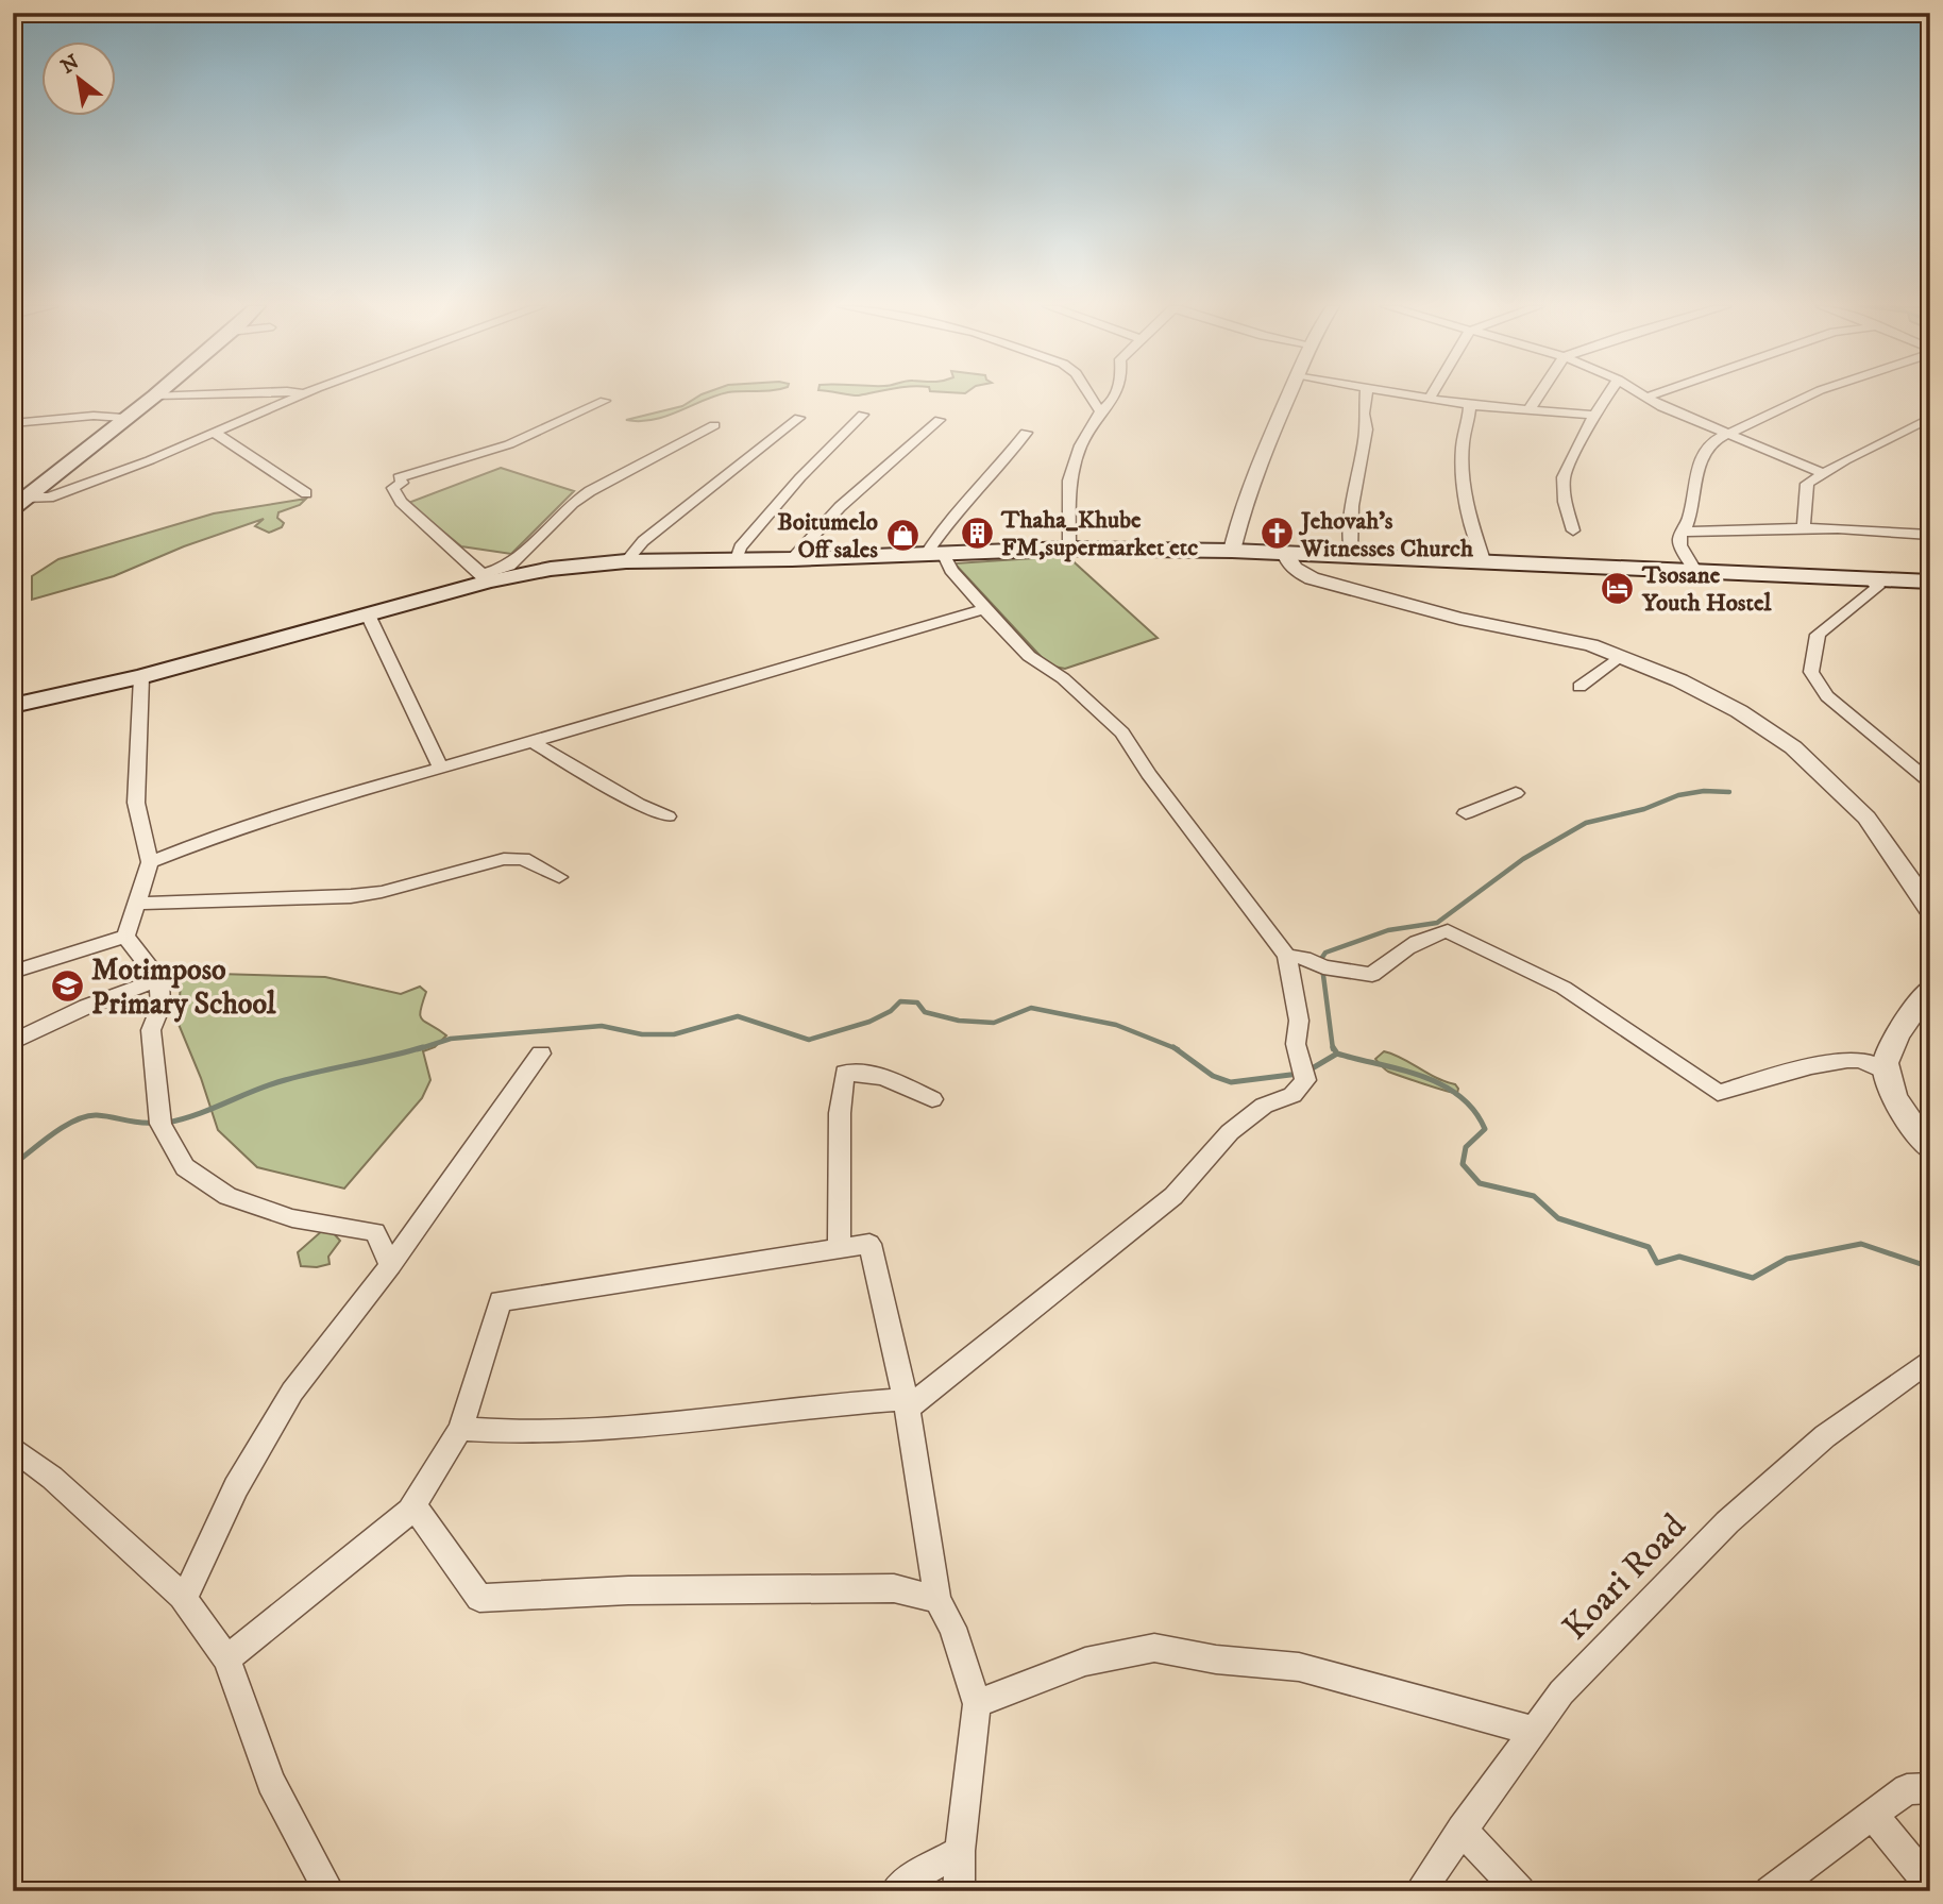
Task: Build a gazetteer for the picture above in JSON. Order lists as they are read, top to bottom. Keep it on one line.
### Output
{"streets":{"street":["Koari Road"]},"places":{"building":["Thaha_Khube FM,supermarket etc"],"church":["Jehovah's Witnesses Church"],"shop":["Boitumelo Off sales"],"hotel":["Tsosane Youth Hostel"],"school or university":["Motimposo Primary School"]},"north":"top left"}
